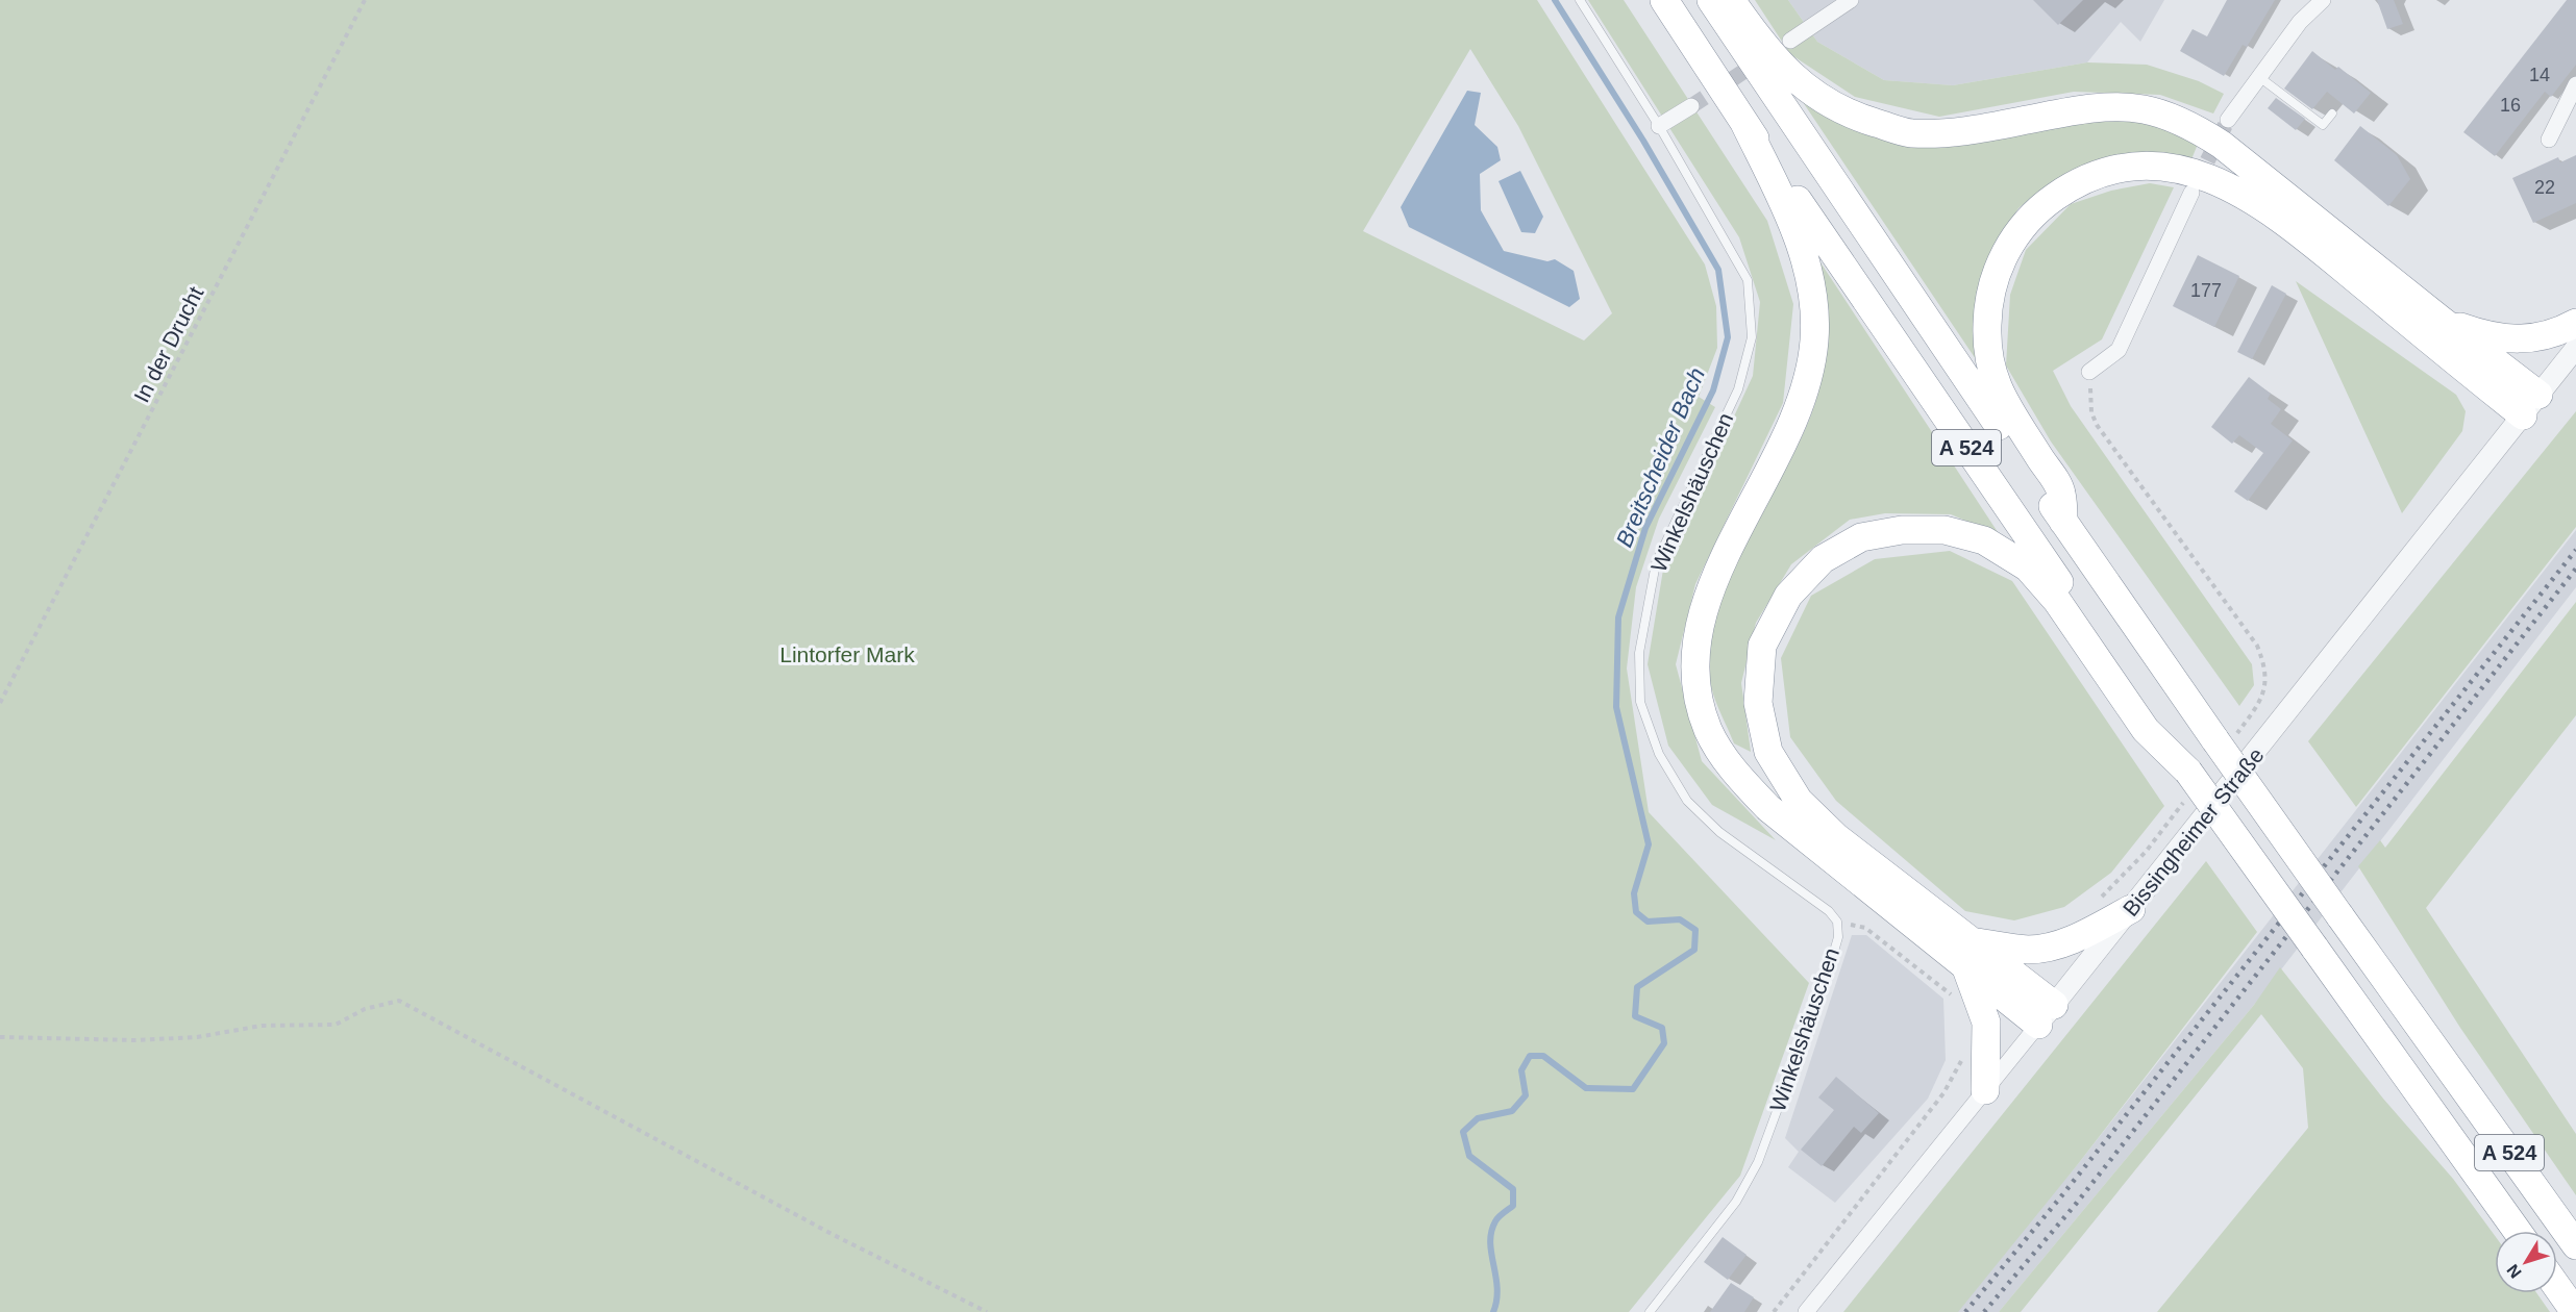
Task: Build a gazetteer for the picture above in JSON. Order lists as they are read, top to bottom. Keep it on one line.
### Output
{"streets":{"highway":["A 524"],"street":["Bissingheimer Straße"],"lane":["Winkelshäuschen"],"path":["In der Drucht"]},"water":["Breitscheider Bach"],"parks":["Lintorfer Mark"],"house_numbers":["14","16","22","177"],"north":"bottom left"}
